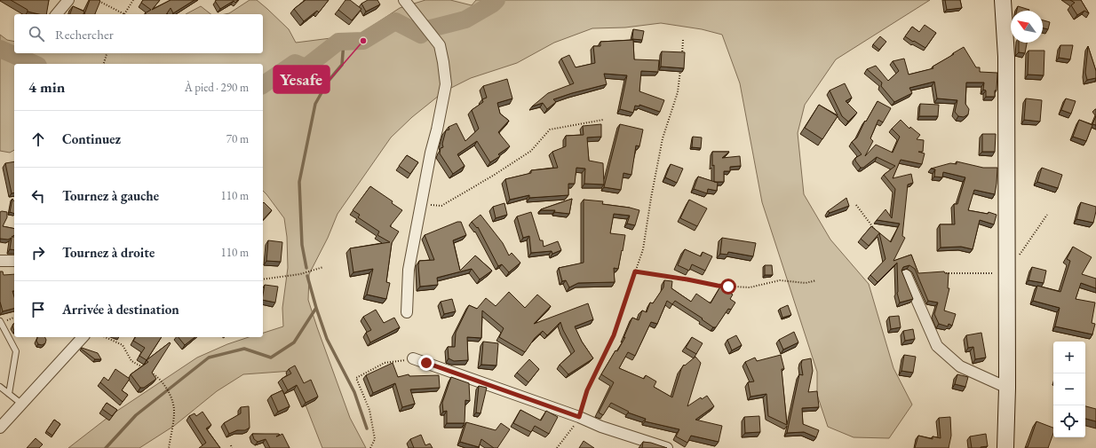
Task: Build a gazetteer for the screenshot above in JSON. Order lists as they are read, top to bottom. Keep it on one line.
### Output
{"places":["Yesafe"],"north":"top left","page":{"search":"Rechercher","heading":["4 min","À pied · 290 m"],"list":[["Continuez","70 m"],["Tournez à gauche","110 m"],["Tournez à droite","110 m"],"Arrivée à destination"],"map_buttons":["+","−"]}}
